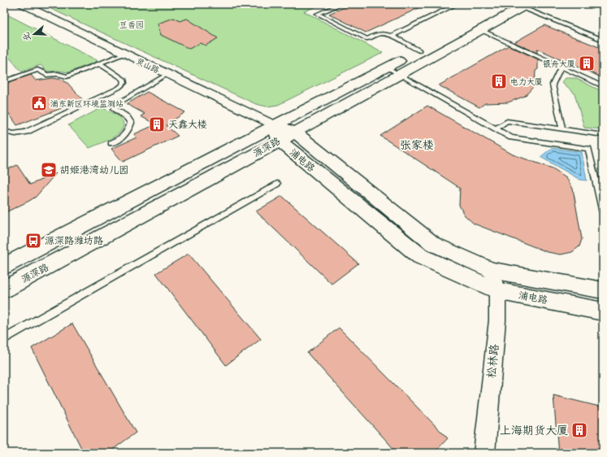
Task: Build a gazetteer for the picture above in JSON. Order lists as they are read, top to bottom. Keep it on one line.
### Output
{"streets":{"main road":["源深路","浦电路"],"street":["灵山路","松林路"]},"crossings":[["灵山路","源深路"],["灵山路","浦电路"],["源深路","浦电路"],["浦电路","松林路"]],"districts":["张家楼"],"parks":["豆香园"],"places":{"building":["银舟大厦","电力大厦","天鑫大楼","上海期货大厦"],"public building":["浦东新区环境监测站"],"school or university":["胡姬港湾幼儿园"],"bus stop":["源深路潍坊路"]},"north":"left"}
